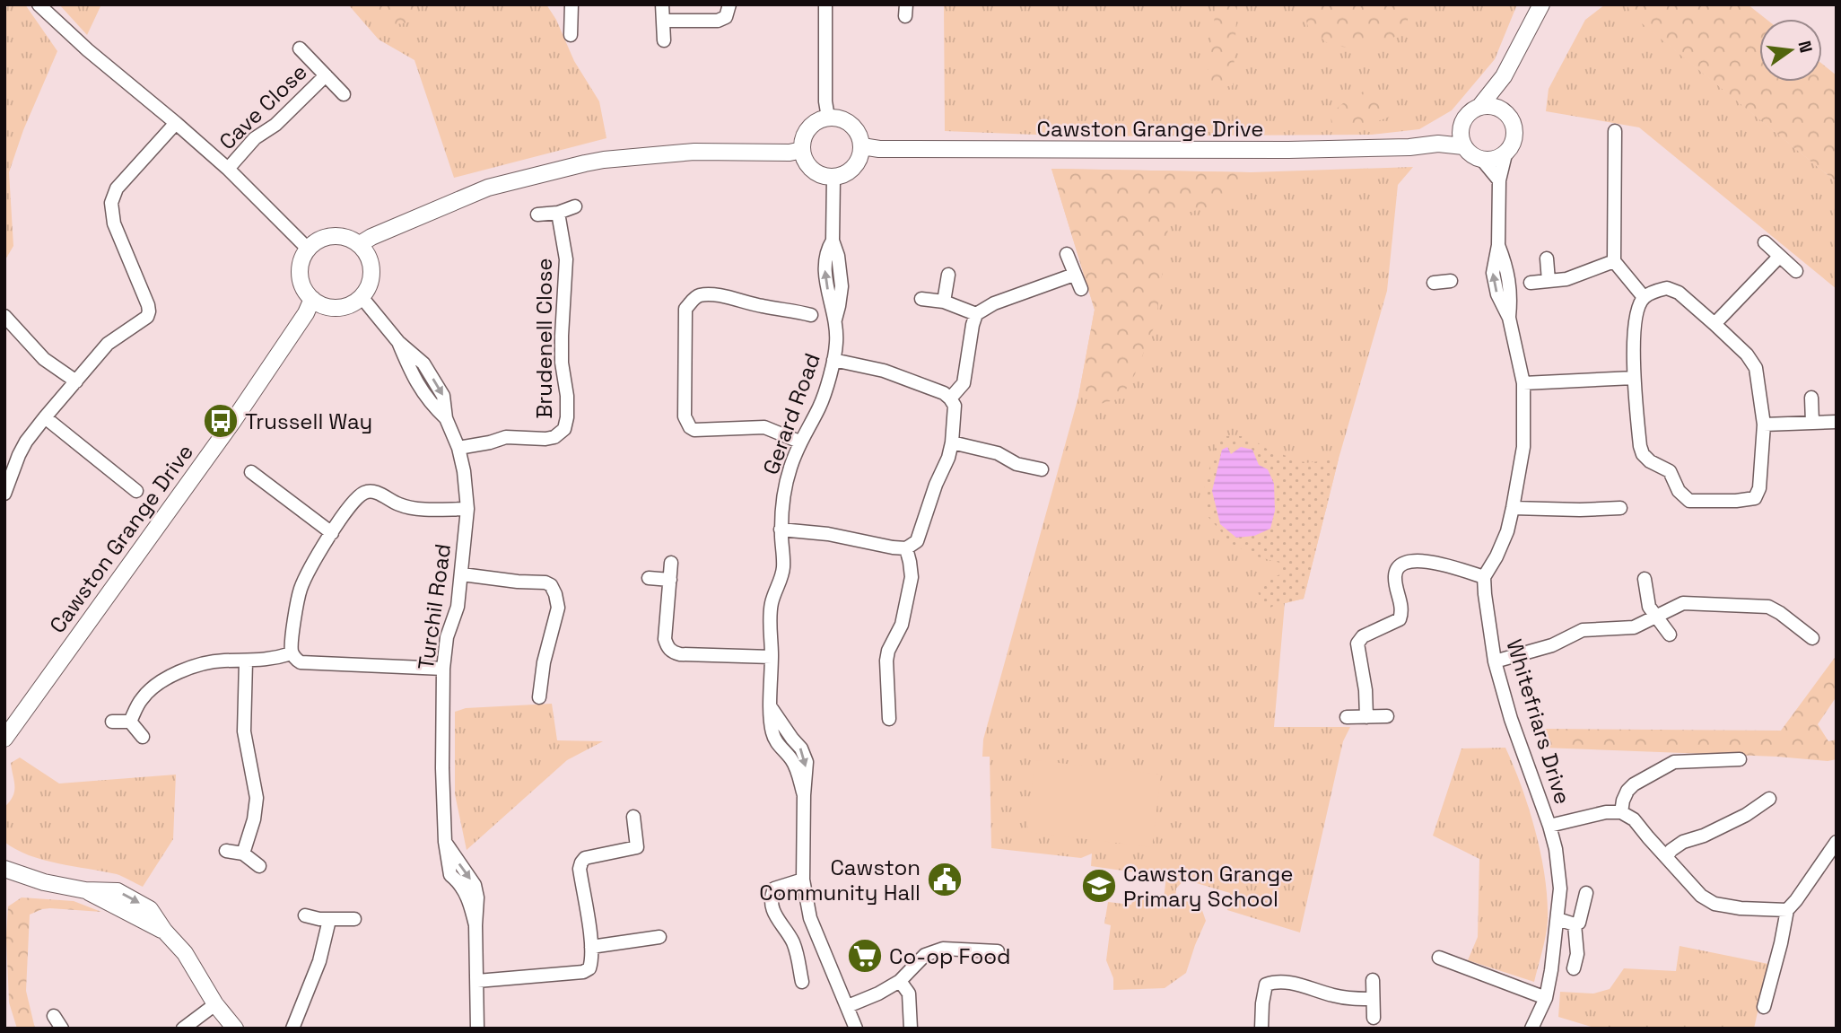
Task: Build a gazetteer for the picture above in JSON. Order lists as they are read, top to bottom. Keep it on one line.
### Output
{"streets":{"street":["Cave Close","Cawston Grange Drive","Brudenell Close","Gerard Road","Turchil Road","Whitefriars Drive"]},"crossings":[["Cawston Grange Drive","Gerard Road"],["Cawston Grange Drive","Turchil Road"],["Brudenell Close","Turchil Road"]],"places":{"bus stop":["Trussell Way"],"public building":["Cawston Community Hall"],"school or university":["Cawston Grange Primary School"],"supermarket":["Co-op Food"]},"north":"right"}
